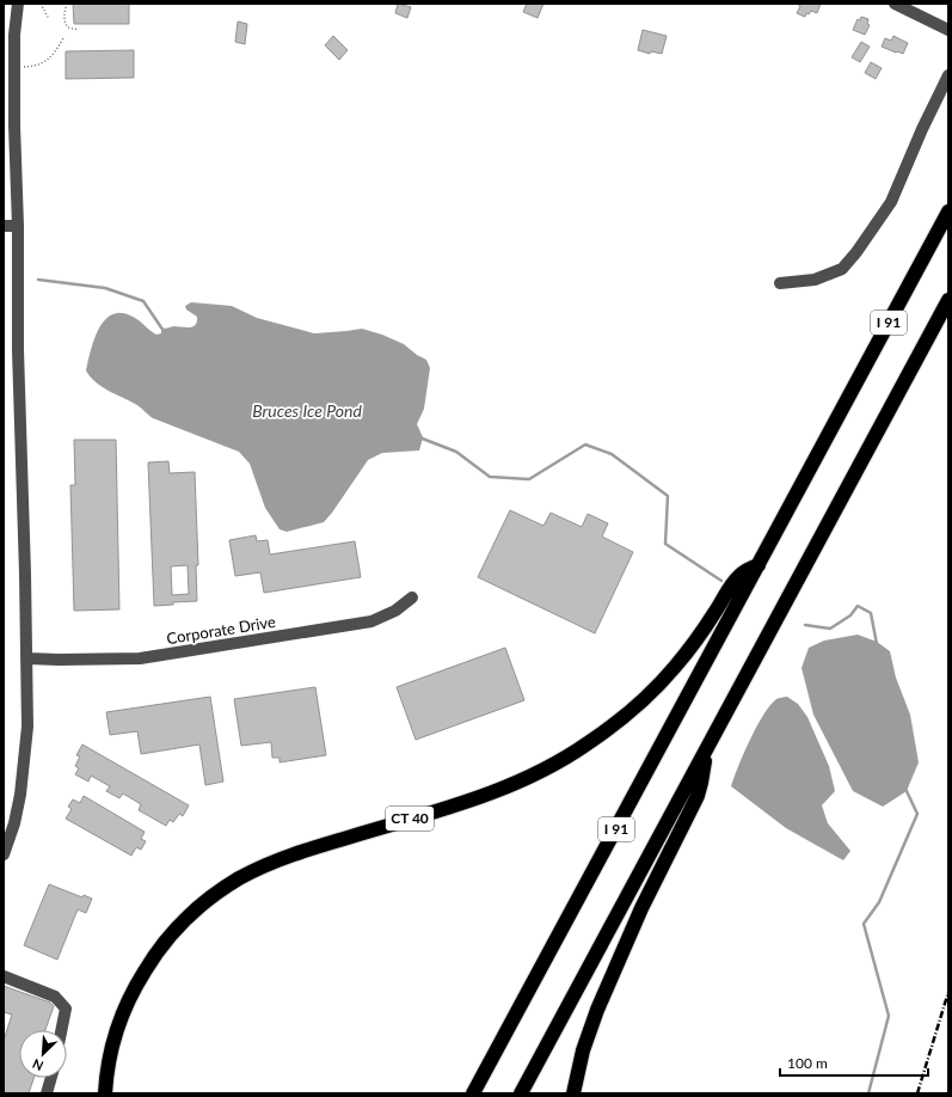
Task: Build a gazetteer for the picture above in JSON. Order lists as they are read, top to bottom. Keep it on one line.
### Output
{"streets":{"highway":["I 91","CT 40"],"street":["Corporate Drive"]},"crossings":[["I 91","CT 40"]],"water":["Bruces Ice Pond"],"scale_bar":"100 m","north":"bottom left"}
